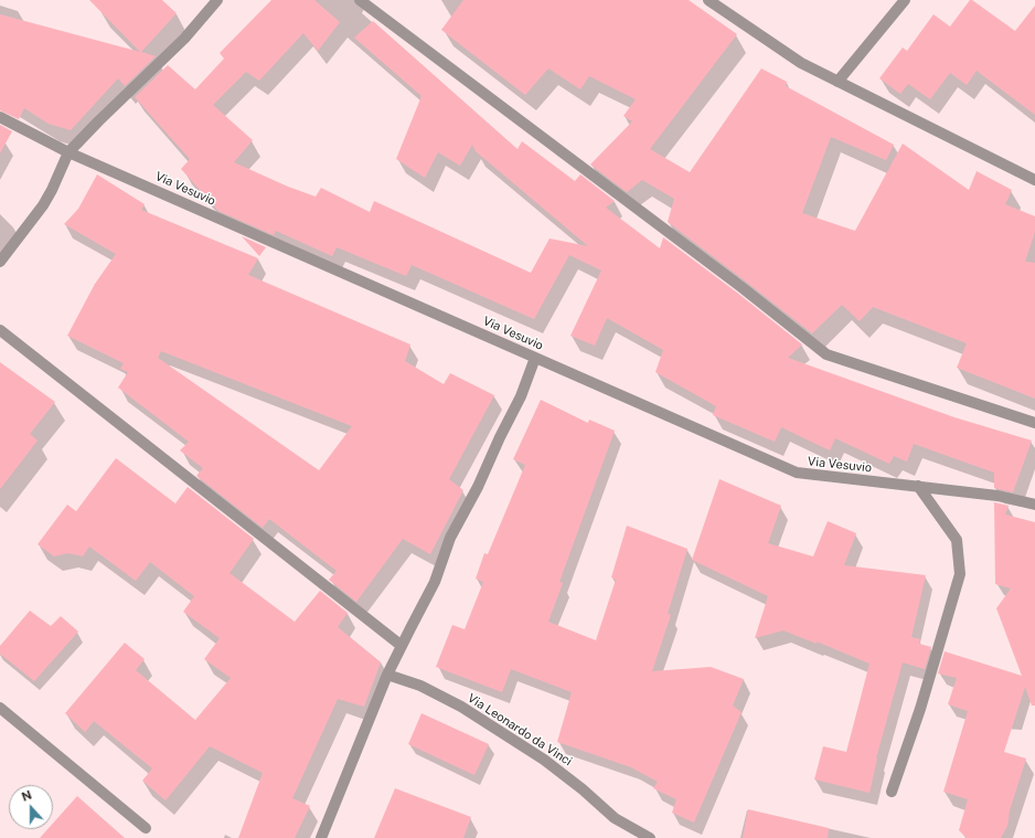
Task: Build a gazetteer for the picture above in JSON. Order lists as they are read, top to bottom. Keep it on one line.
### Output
{"streets":{"street":["Via Vesuvio","Via Leonardo da Vinci"]},"north":"top"}
